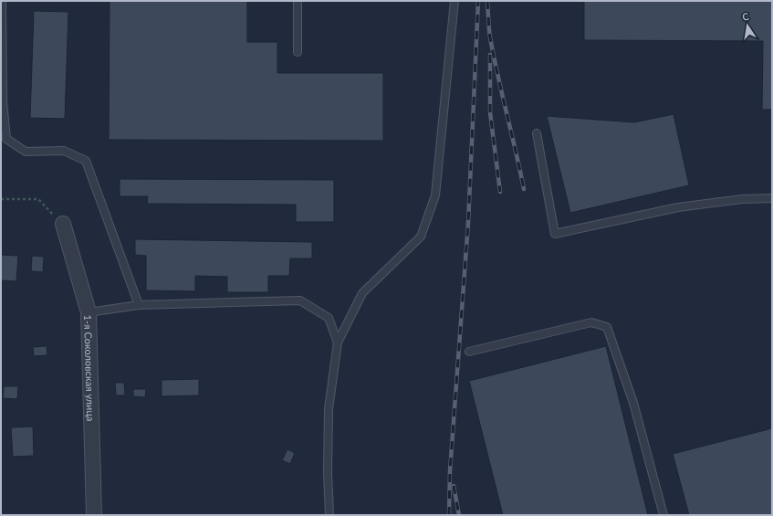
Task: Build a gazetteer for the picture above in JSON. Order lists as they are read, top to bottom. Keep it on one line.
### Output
{"streets":{"street":["1-я Соколовская улица"]},"north":"top"}
